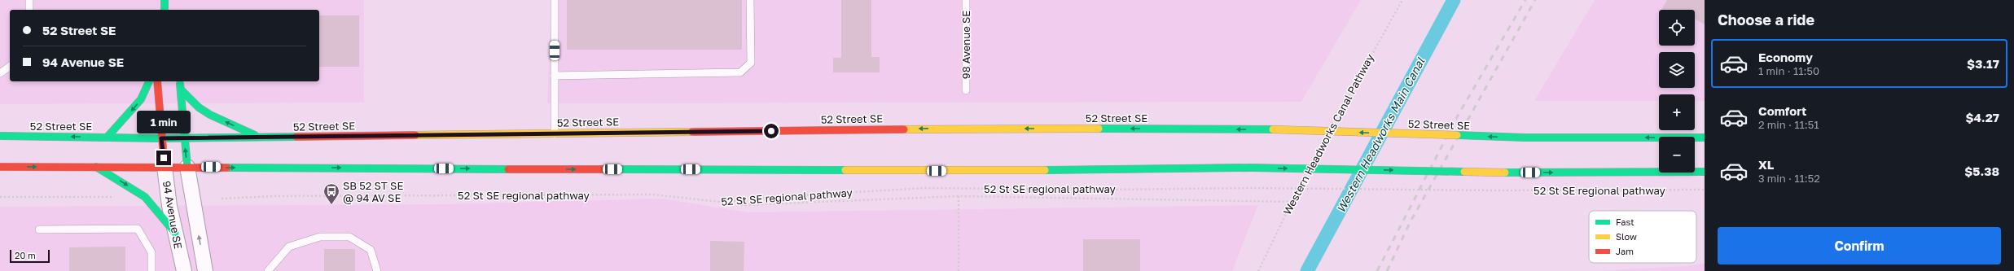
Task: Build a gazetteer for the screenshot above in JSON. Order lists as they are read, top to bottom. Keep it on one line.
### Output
{"streets":{"main road":["52 Street SE","94 Avenue SE"],"lane":["98 Avenue SE"],"path":["Western Headworks Canal Pathway","52 St SE regional pathway"]},"crossings":[["52 Street SE","94 Avenue SE"]],"one_way":["94 Avenue SE"],"water":["Western Headworks Main Canal"],"places":{"bus stop":["SB 52 ST SE @ 94 AV SE"]},"legend":["Fast","Slow","Jam"],"scale_bar":"20 m","page":{"heading":"Choose a ride","map_buttons":["+","−"],"banner":["52 Street SE","94 Avenue SE"],"list":[{"name":"Economy","note":"1 min · 11:50","value":"$3.17"},{"name":"Comfort","note":"2 min · 11:51","value":"$4.27"},{"name":"XL","note":"3 min · 11:52","value":"$5.38"}],"bubble":"1 min","buttons":"Confirm","scale":"20 m"}}
